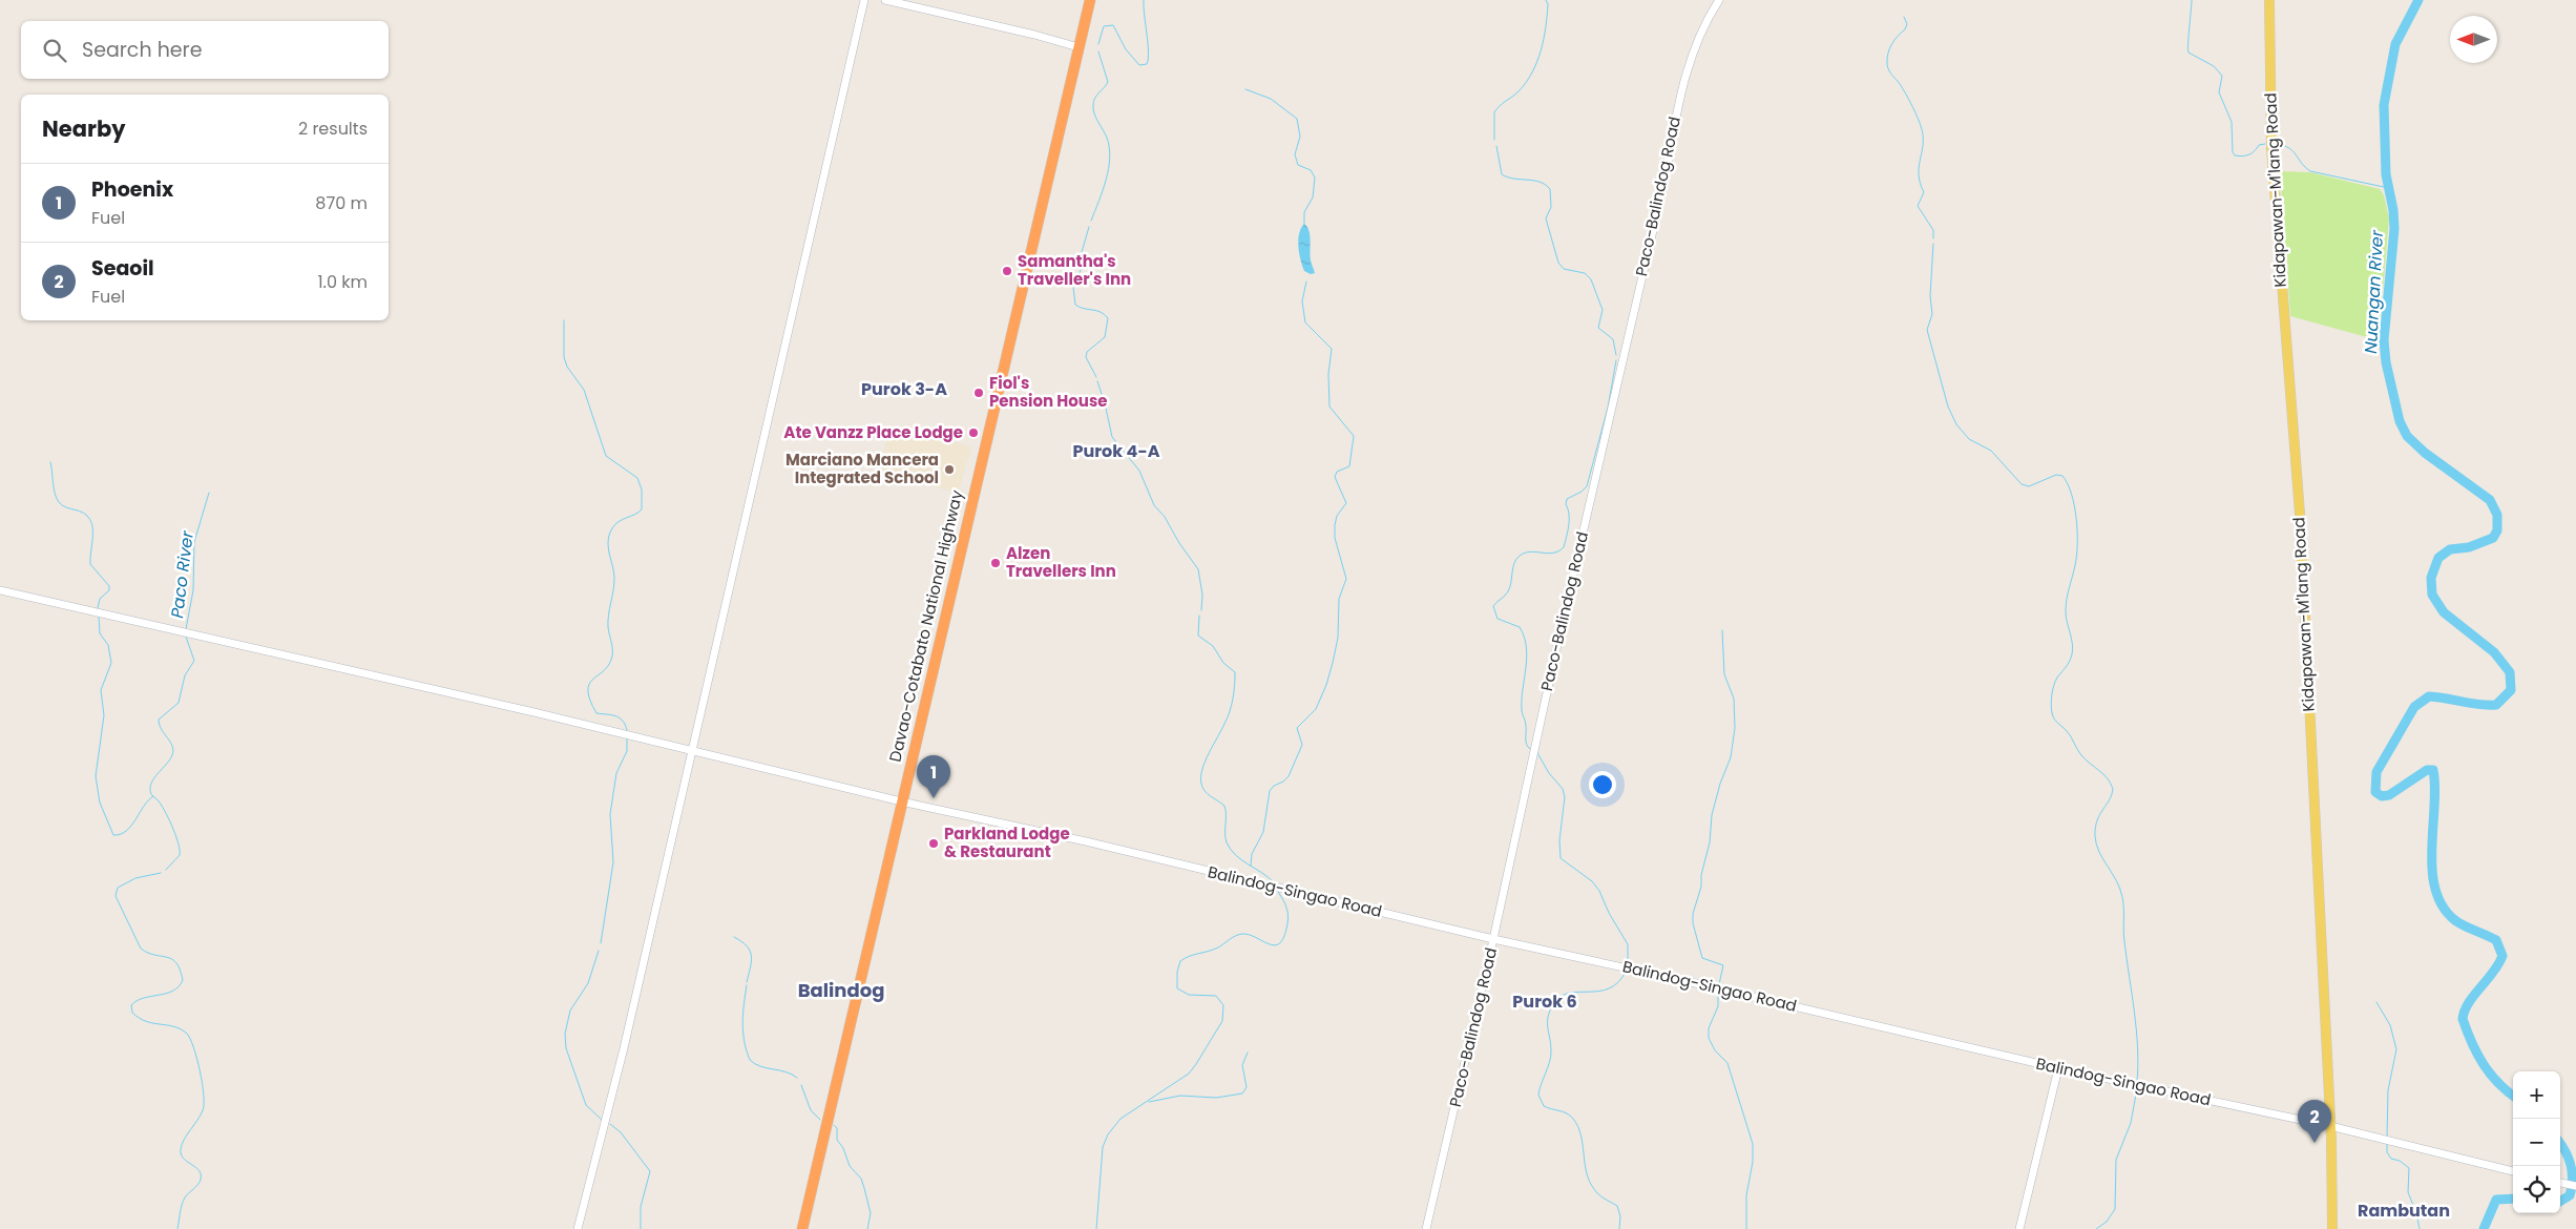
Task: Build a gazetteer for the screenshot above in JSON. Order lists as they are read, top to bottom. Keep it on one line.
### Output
{"streets":{"highway":["Davao-Cotabato National Highway"],"main road":["Kidapawan-M'lang Road"],"street":["Paco-Balindog Road","Balindog-Singao Road"]},"crossings":[["Kidapawan-M'lang Road","Balindog-Singao Road"],["Paco-Balindog Road","Balindog-Singao Road"],["Davao-Cotabato National Highway","Balindog-Singao Road"]],"districts":["Purok 3-A","Purok 4-A","Balindog","Purok 6","Rambutan"],"water":["Nuangan River","Paco River"],"places":["Samantha's Traveller's Inn","Fiol's Pension House","Ate Vanzz Place Lodge","Marciano Mancera Integrated School","Alzen Travellers Inn","Parkland Lodge & Restaurant"],"north":"left","page":{"search":"Search here","heading":["Nearby","2 results"],"list":[{"mark":"1","name":"Phoenix","note":"Fuel","value":"870 m"},{"mark":"2","name":"Seaoil","note":"Fuel","value":"1.0 km"}],"pins":["1","2"],"map_buttons":["+","−"]}}
